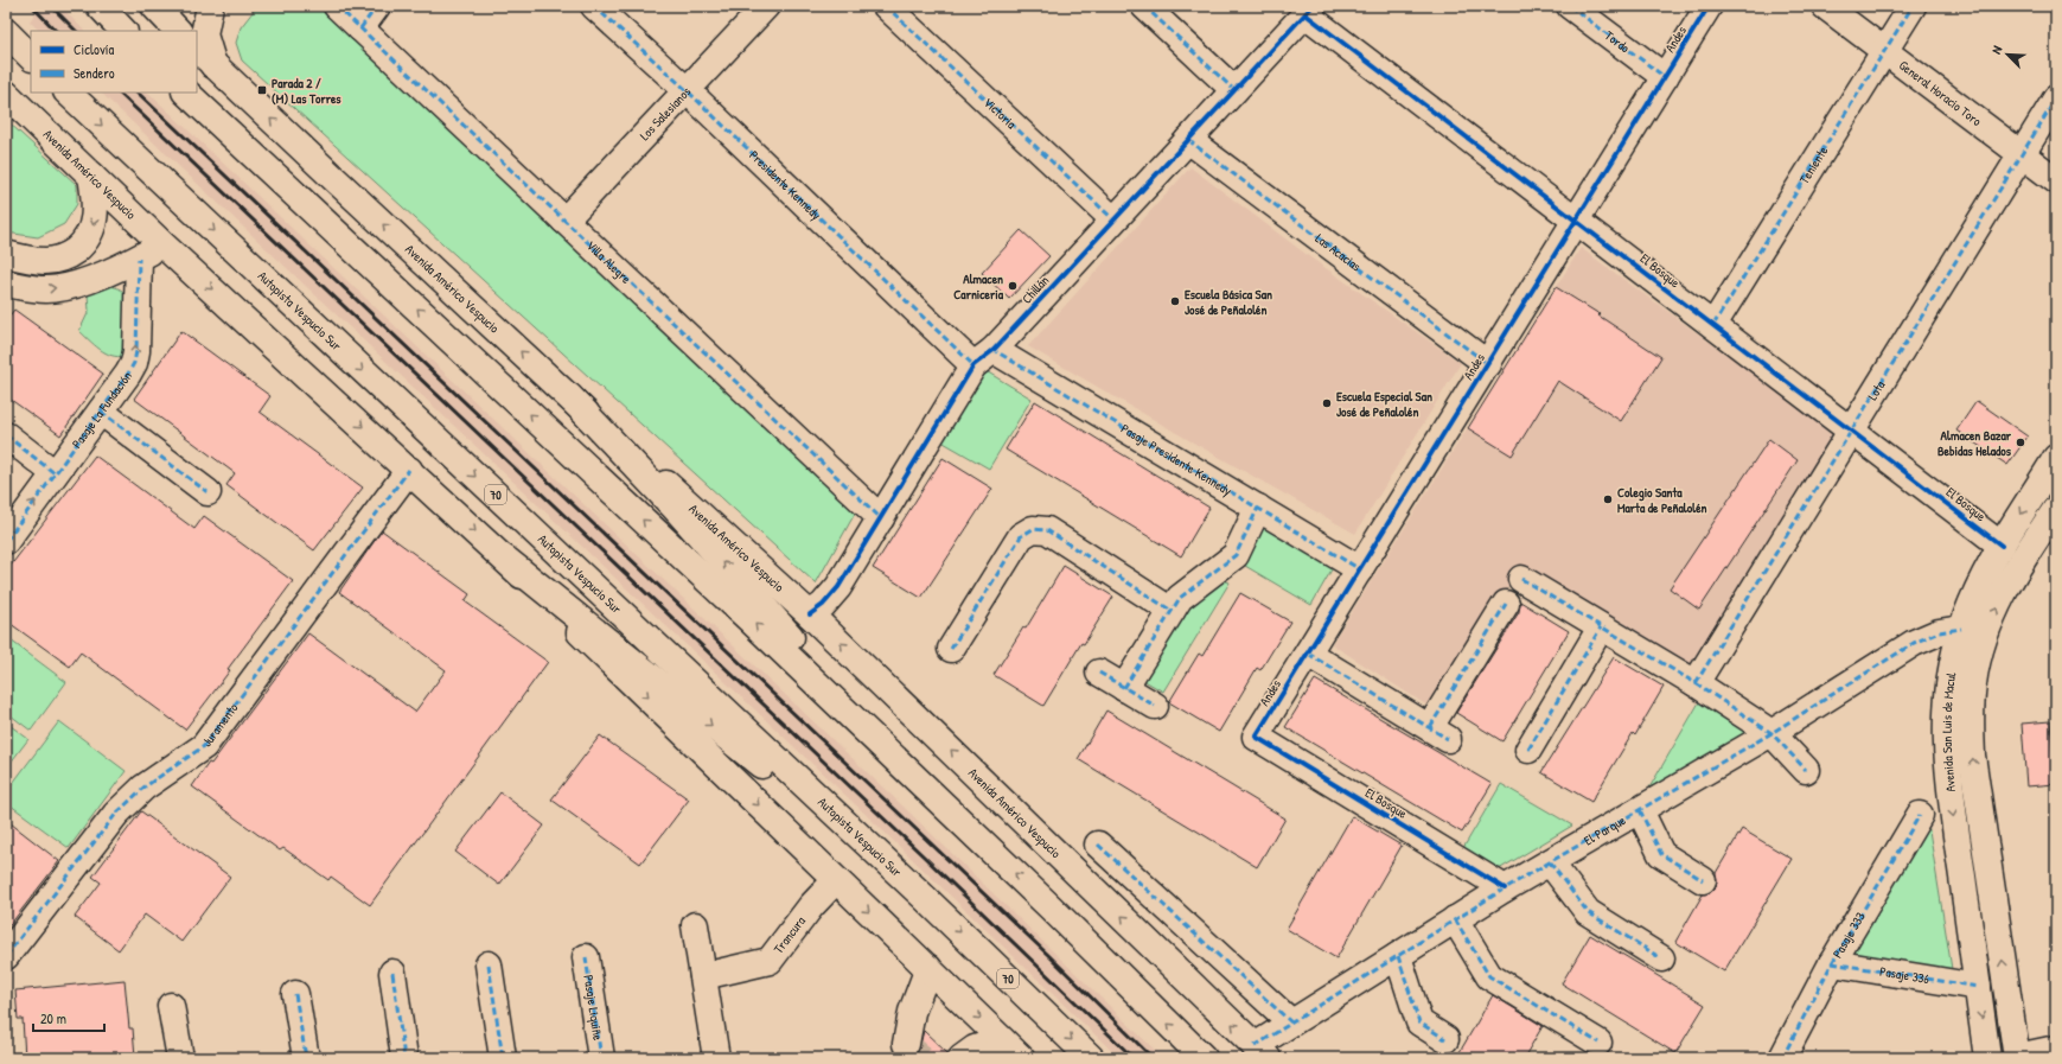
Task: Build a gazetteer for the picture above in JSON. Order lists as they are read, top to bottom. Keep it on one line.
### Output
{"streets":{"main road":["Andes","Tordo","General Horacio Toro","Los Salesianos","Victoria","Teniente","Avenida Américo Vespucio","Presidente Kennedy","Las Acacias","Villa Alegre","El Bosque","Chillán","Autopista Vespucio Sur","Lota","Pasaje La Fundación","Pasaje Presidente Kennedy","70","Juramento","Avenida San Luis de Macul","El Parque","Trancura","Pasaje 333","Pasaje 336","Pasaje Liquiñe"]},"crossings":[["Andes","Tordo"],["Andes","Las Acacias"],["Andes","El Bosque"],["Andes","Pasaje Presidente Kennedy"],["General Horacio Toro","Teniente"],["General Horacio Toro","Lota"],["Los Salesianos","Presidente Kennedy"],["Los Salesianos","Villa Alegre"],["Victoria","Chillán"],["Teniente","El Bosque"],["Avenida Américo Vespucio","Chillán"],["Avenida Américo Vespucio","Juramento"],["Avenida Américo Vespucio","El Parque"],["Avenida Américo Vespucio","Trancura"],["Presidente Kennedy","Chillán"],["Presidente Kennedy","Pasaje Presidente Kennedy"],["Las Acacias","Chillán"],["Villa Alegre","Chillán"],["El Bosque","Chillán"],["El Bosque","Lota"],["El Bosque","Avenida San Luis de Macul"],["El Bosque","El Parque"],["Chillán","Pasaje Presidente Kennedy"],["Avenida San Luis de Macul","El Parque"],["Avenida San Luis de Macul","Pasaje 336"],["Pasaje 333","Pasaje 336"]],"one_way":["Pasaje La Fundación"],"places":{"transit":["Parada 2 / (M) Las Torres"],"other":["Almacen Carniceria","Escuela Básica San José de Peñalolén","Escuela Especial San José de Peñalolén","Almacen Bazar Bebidas Helados","Colegio Santa Marta de Peñalolén"]},"legend":["Ciclovía","Sendero"],"scale_bar":"20 m","north":"top left"}
